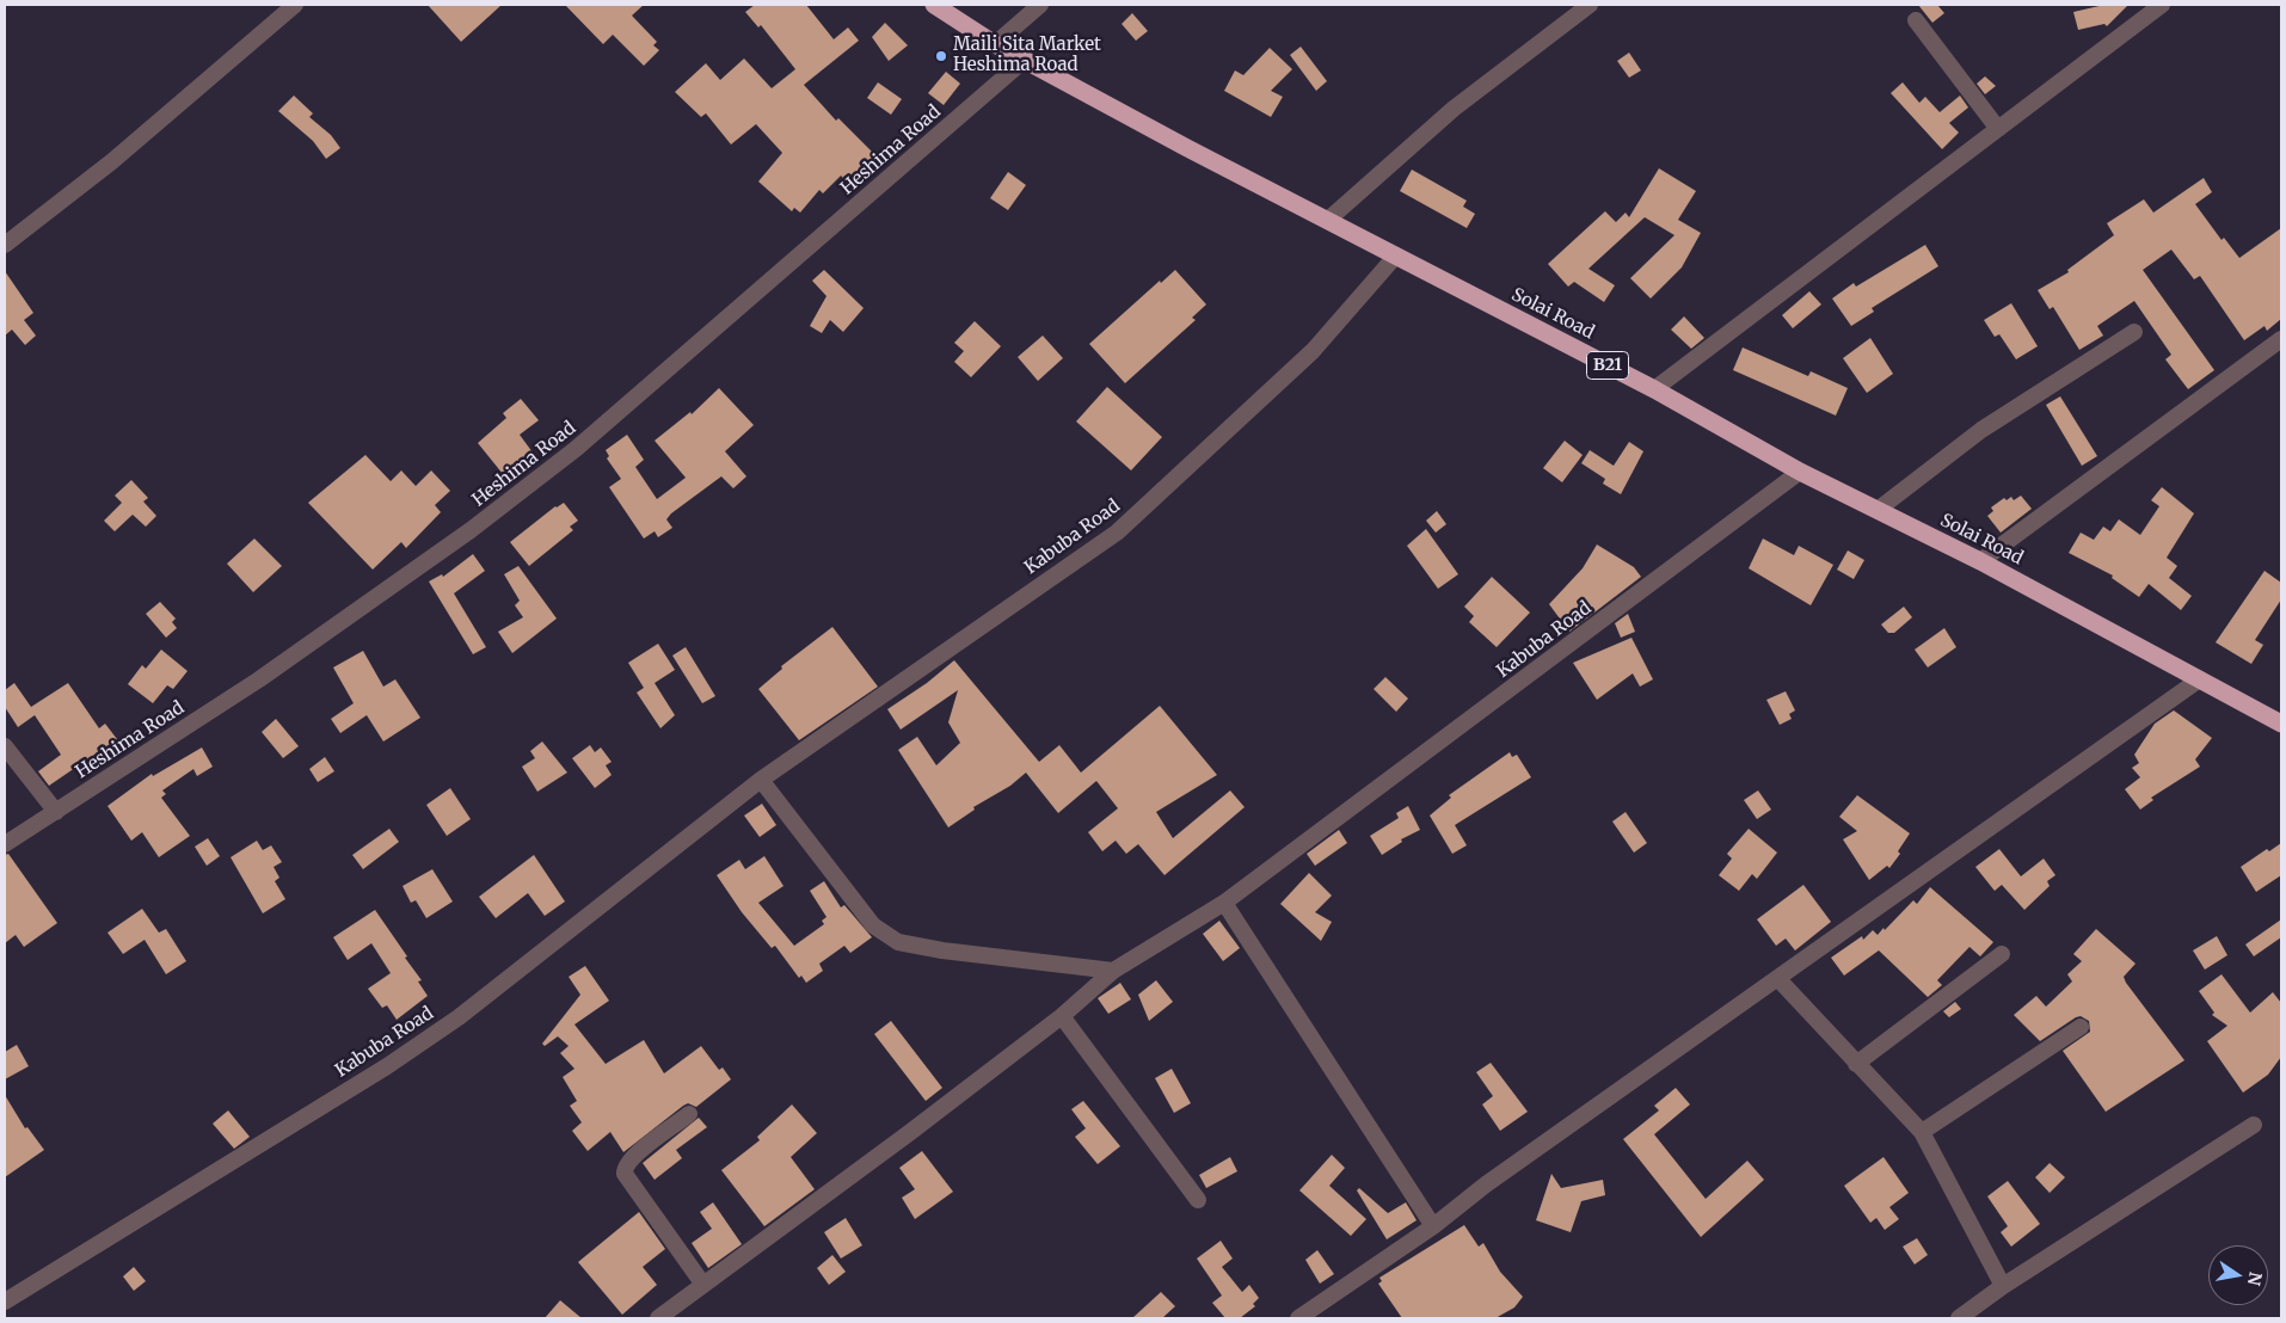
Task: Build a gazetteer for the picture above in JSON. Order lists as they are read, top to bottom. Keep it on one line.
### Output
{"streets":{"highway":["Solai Road","B21"],"street":["Heshima Road","Kabuba Road"]},"crossings":[["Heshima Road","Solai Road"],["Solai Road","Kabuba Road"]],"places":["Maili Sita Market Heshima Road"],"north":"right"}
